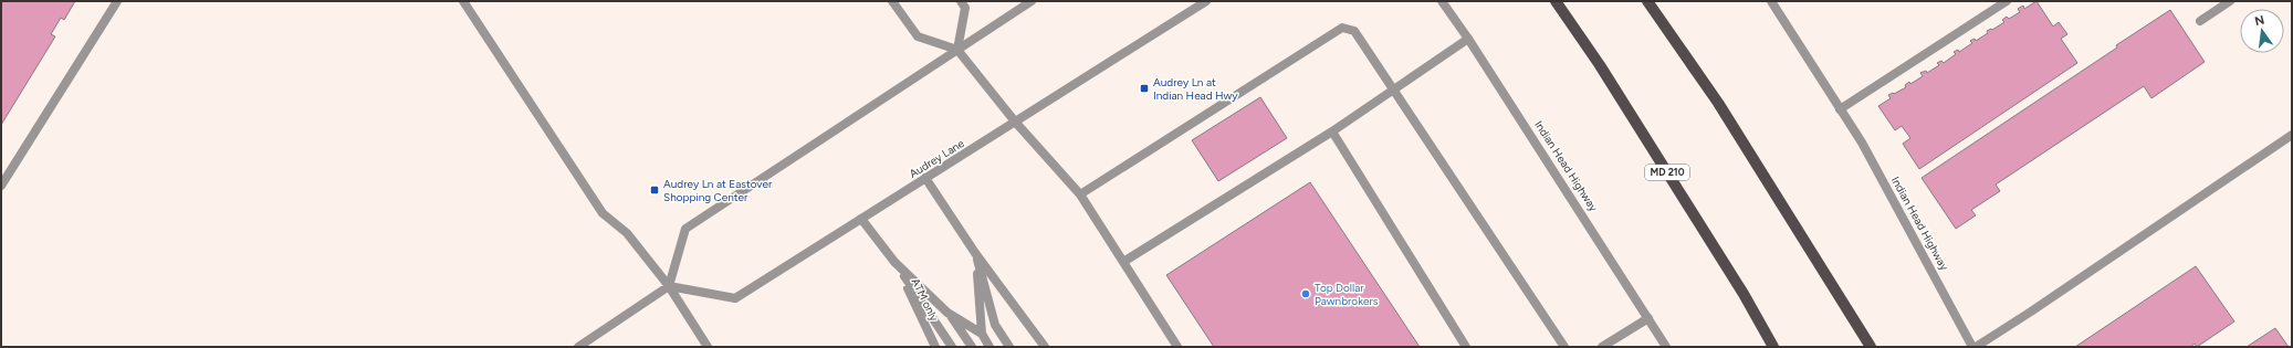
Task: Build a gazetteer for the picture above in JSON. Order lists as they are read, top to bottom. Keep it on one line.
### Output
{"streets":{"main road":["MD 210"],"street":["Audrey Lane","Indian Head Highway","ATM only"]},"places":{"transit":["Audrey Ln at Indian Head Hwy","Audrey Ln at Eastover Shopping Center"],"other":["Top Dollar Pawnbrokers"]},"north":"top"}
